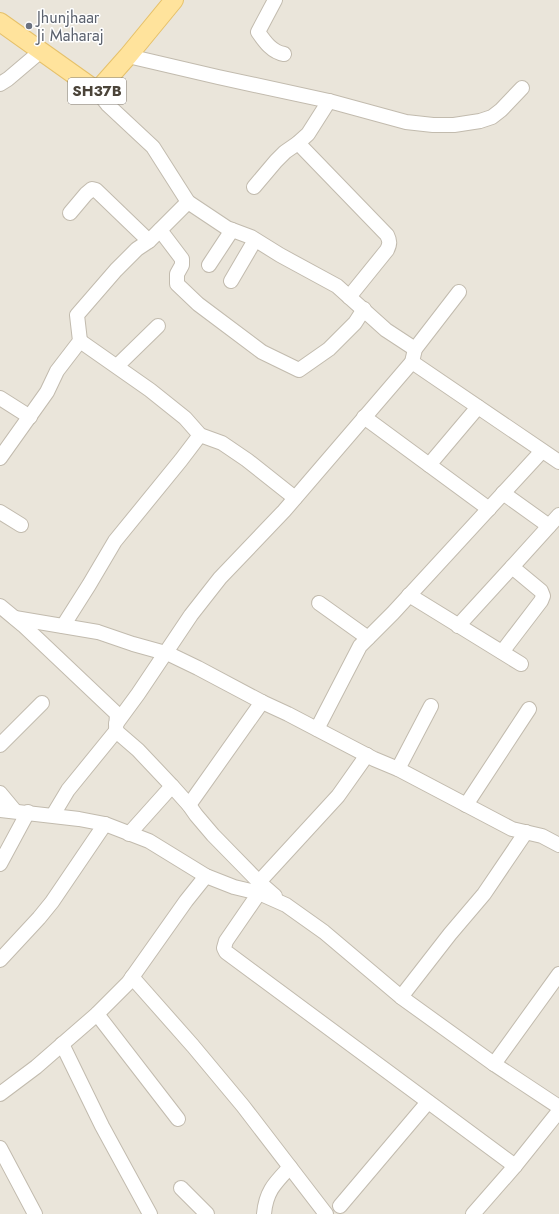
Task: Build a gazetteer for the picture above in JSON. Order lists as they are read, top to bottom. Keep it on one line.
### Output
{"streets":{"main road":["SH37B"]},"places":["Jhunjhaar Ji Maharaj"]}
